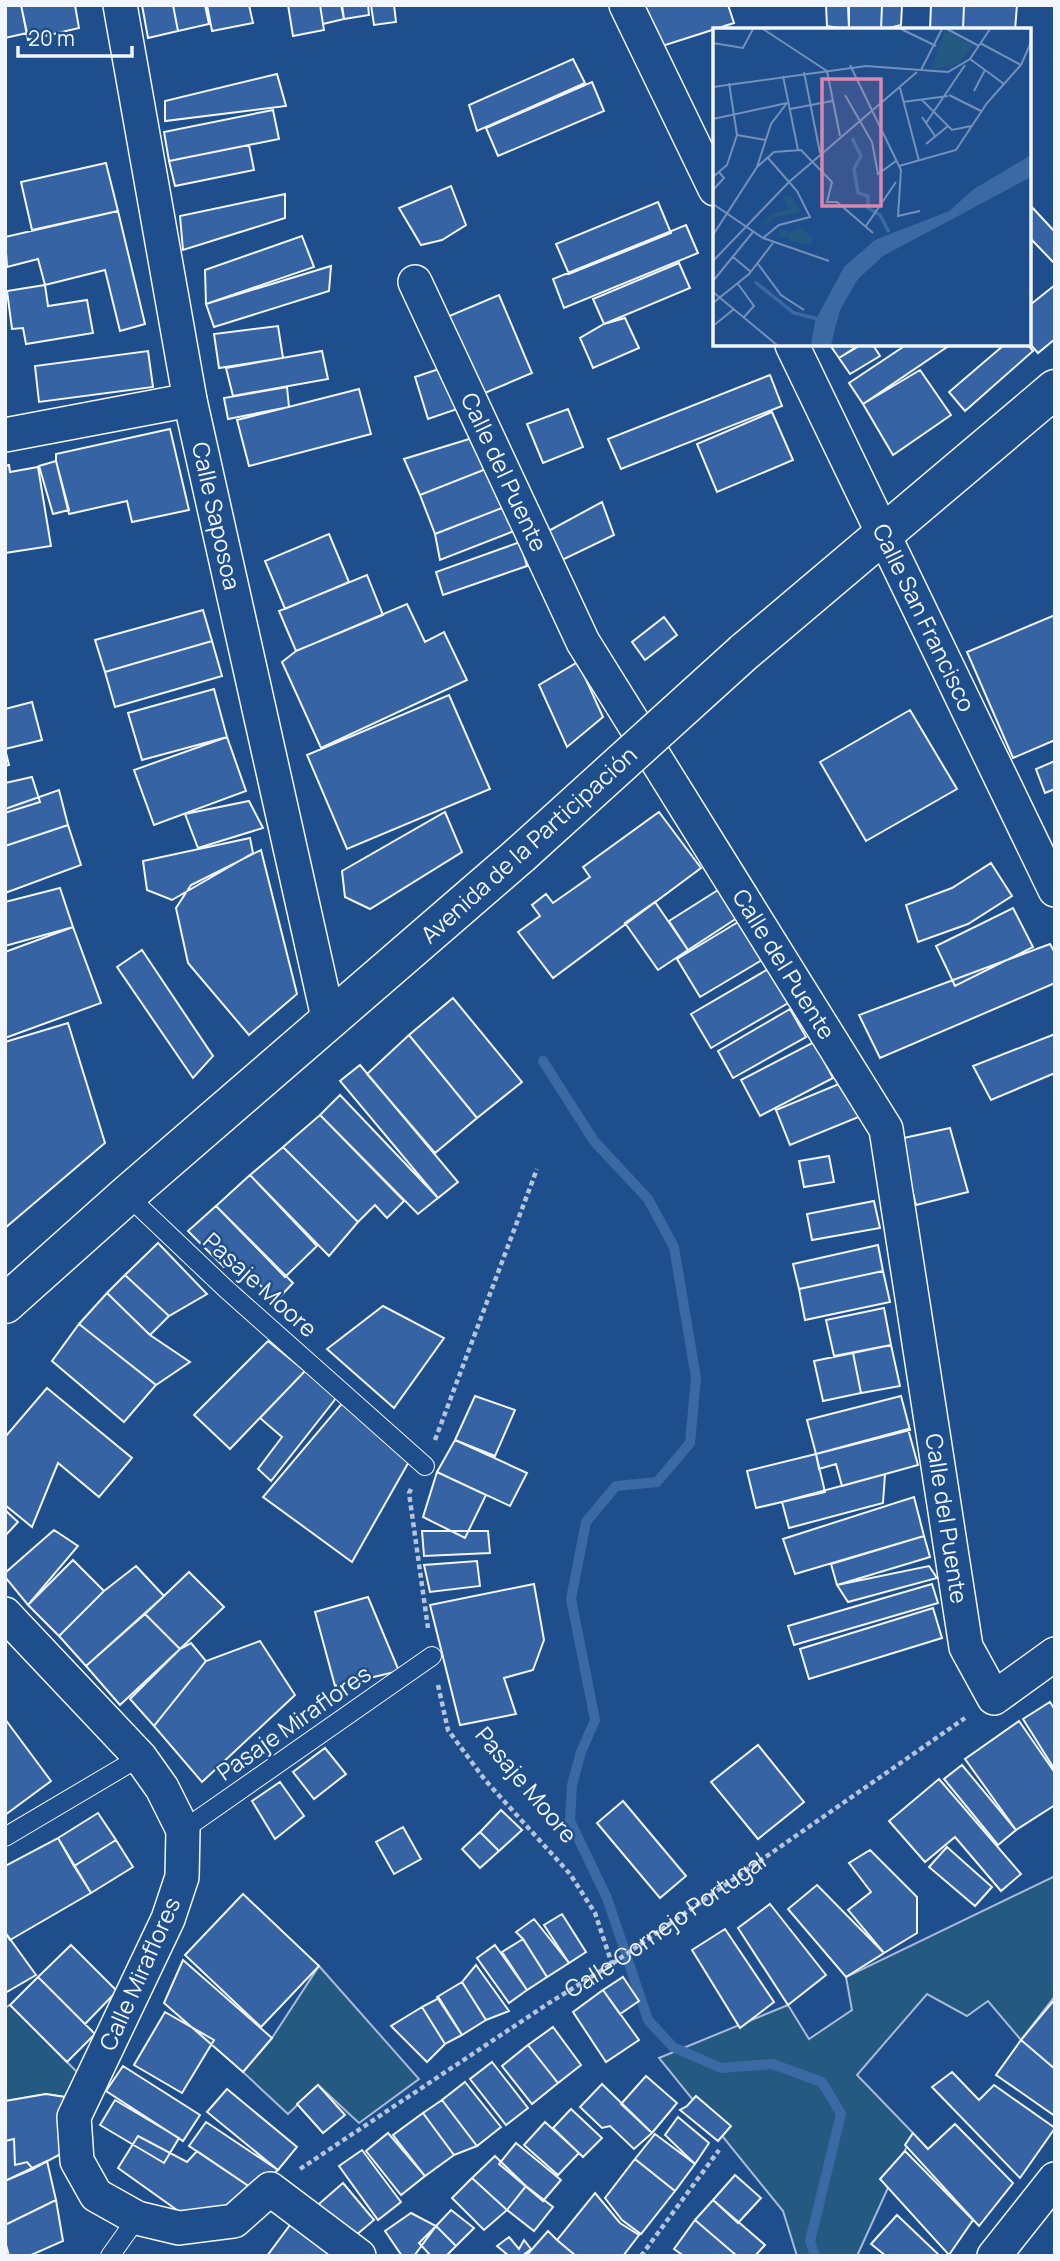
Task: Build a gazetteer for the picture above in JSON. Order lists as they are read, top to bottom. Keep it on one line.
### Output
{"streets":{"main road":["Avenida de la Participación"],"street":["Calle del Puente","Calle Saposoa","Calle San Francisco","Calle Miraflores"],"lane":["Pasaje Moore","Pasaje Miraflores"],"path":["Calle Cornejo Portugal"]},"crossings":[["Calle del Puente","Calle Cornejo Portugal"],["Calle Saposoa","Avenida de la Participación"],["Calle San Francisco","Avenida de la Participación"],["Avenida de la Participación","Pasaje Moore"],["Pasaje Moore","Pasaje Miraflores"],["Pasaje Moore","Calle Cornejo Portugal"],["Pasaje Miraflores","Calle Miraflores"],["Calle Cornejo Portugal","Calle Miraflores"]],"scale_bar":"20 m"}
